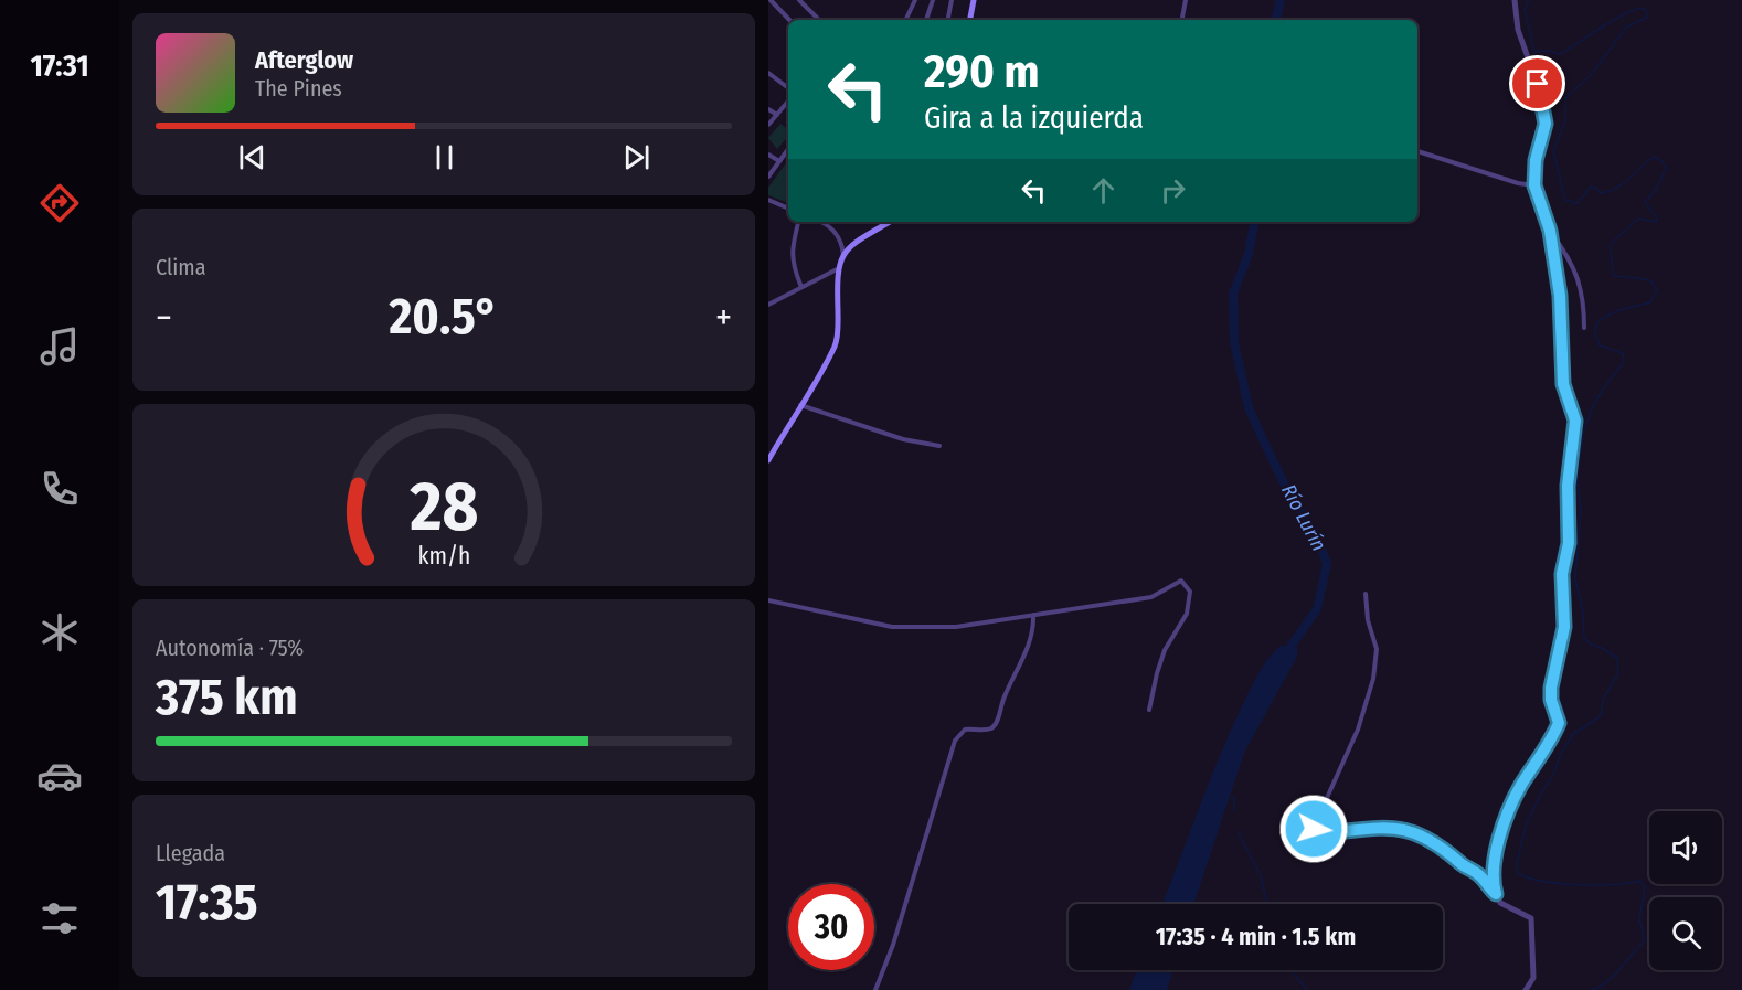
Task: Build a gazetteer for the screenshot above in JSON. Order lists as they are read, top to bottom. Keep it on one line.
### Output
{"water":["Río Lurín"],"page":{"tabs":"17:31","turn":["290 m","Gira a la izquierda"],"song":["Afterglow","The Pines"],"tile":["Clima",["Autonomía · 75%","375 km"],["Llegada","17:35"]],"heat":["−","20.5°","+"],"limit":"30","trip":"17:35 · 4 min · 1.5 km","gauge":["28","km/h"]}}
